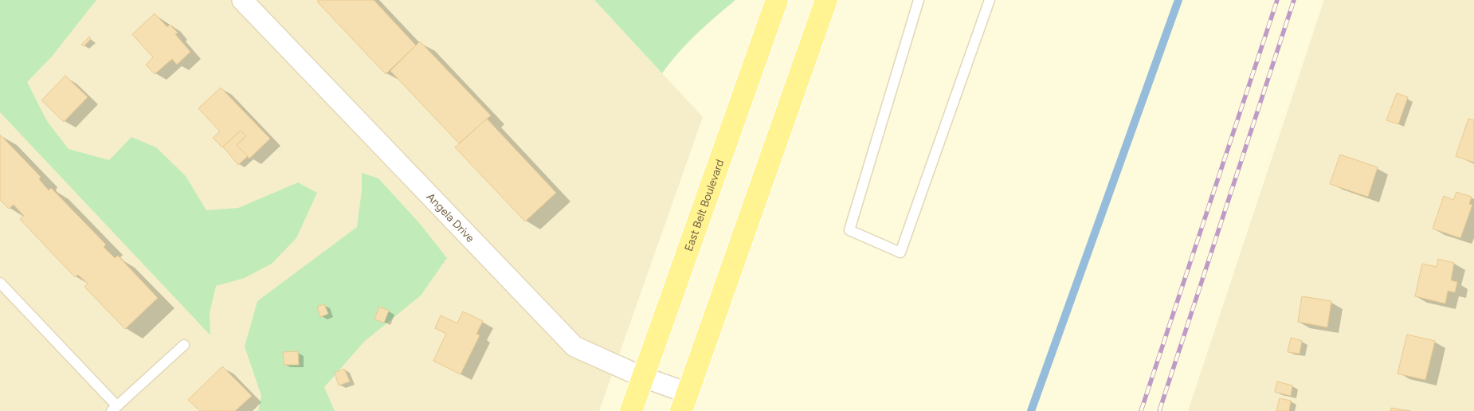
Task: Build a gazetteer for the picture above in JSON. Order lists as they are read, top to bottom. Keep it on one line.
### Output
{"streets":{"main road":["East Belt Boulevard"],"street":["Angela Drive"]},"crossings":[["East Belt Boulevard","Angela Drive"]]}
